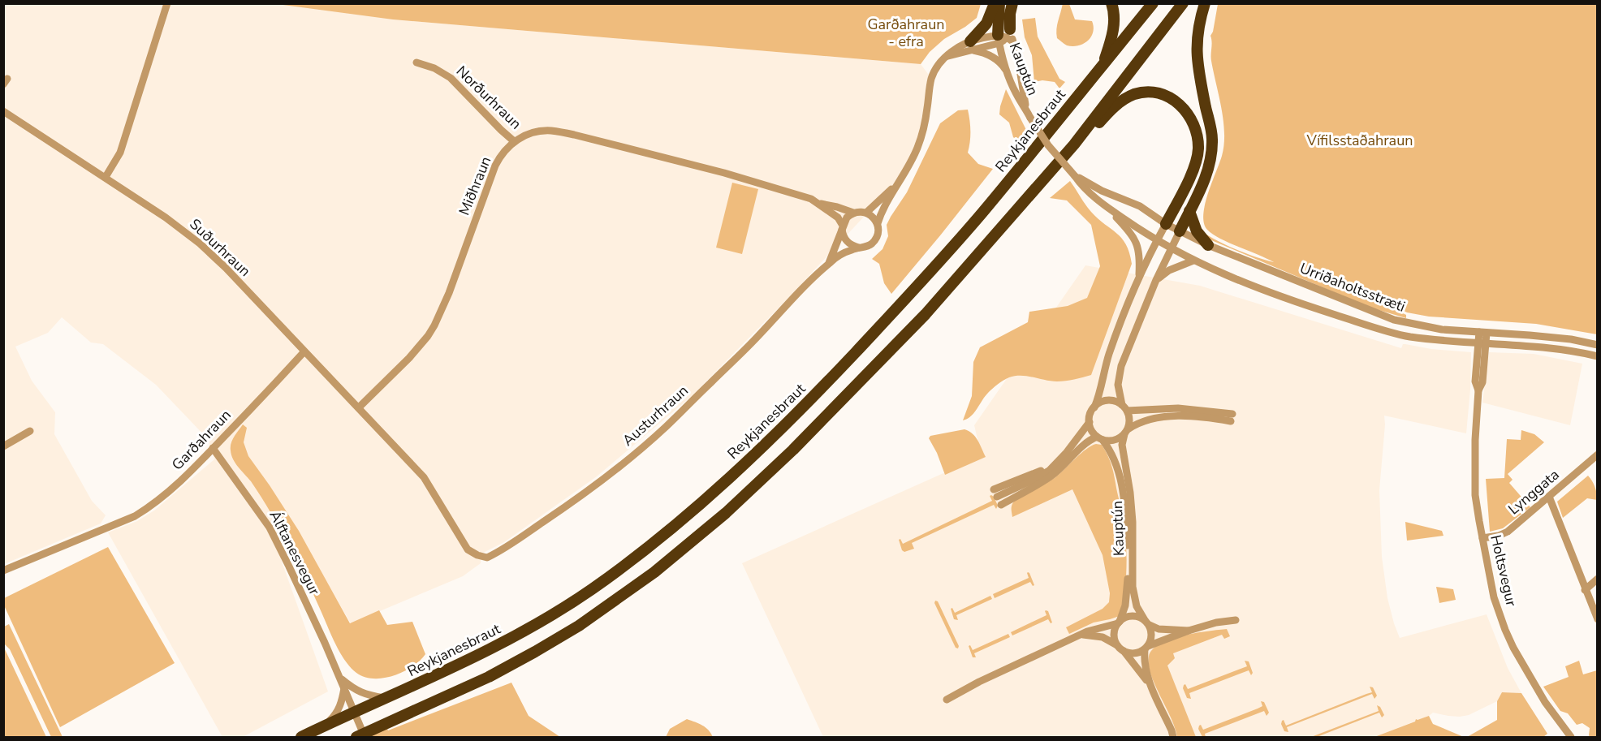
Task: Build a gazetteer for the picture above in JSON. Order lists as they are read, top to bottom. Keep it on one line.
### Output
{"streets":{"highway":["Reykjanesbraut"],"street":["Kauptún","Norðurhraun","Miðhraun","Suðurhraun","Urriðaholtsstræti","Austurhraun","Garðahraun","Lynggata","Álftanesvegur","Holtsvegur"]},"crossings":[["Kauptún","Urriðaholtsstræti"],["Kauptún","Austurhraun"],["Norðurhraun","Miðhraun"],["Reykjanesbraut","Álftanesvegur"],["Miðhraun","Austurhraun"],["Suðurhraun","Garðahraun"],["Urriðaholtsstræti","Holtsvegur"],["Garðahraun","Álftanesvegur"],["Lynggata","Holtsvegur"]],"parks":["Garðahraun - efra","Vífilsstaðahraun"]}
